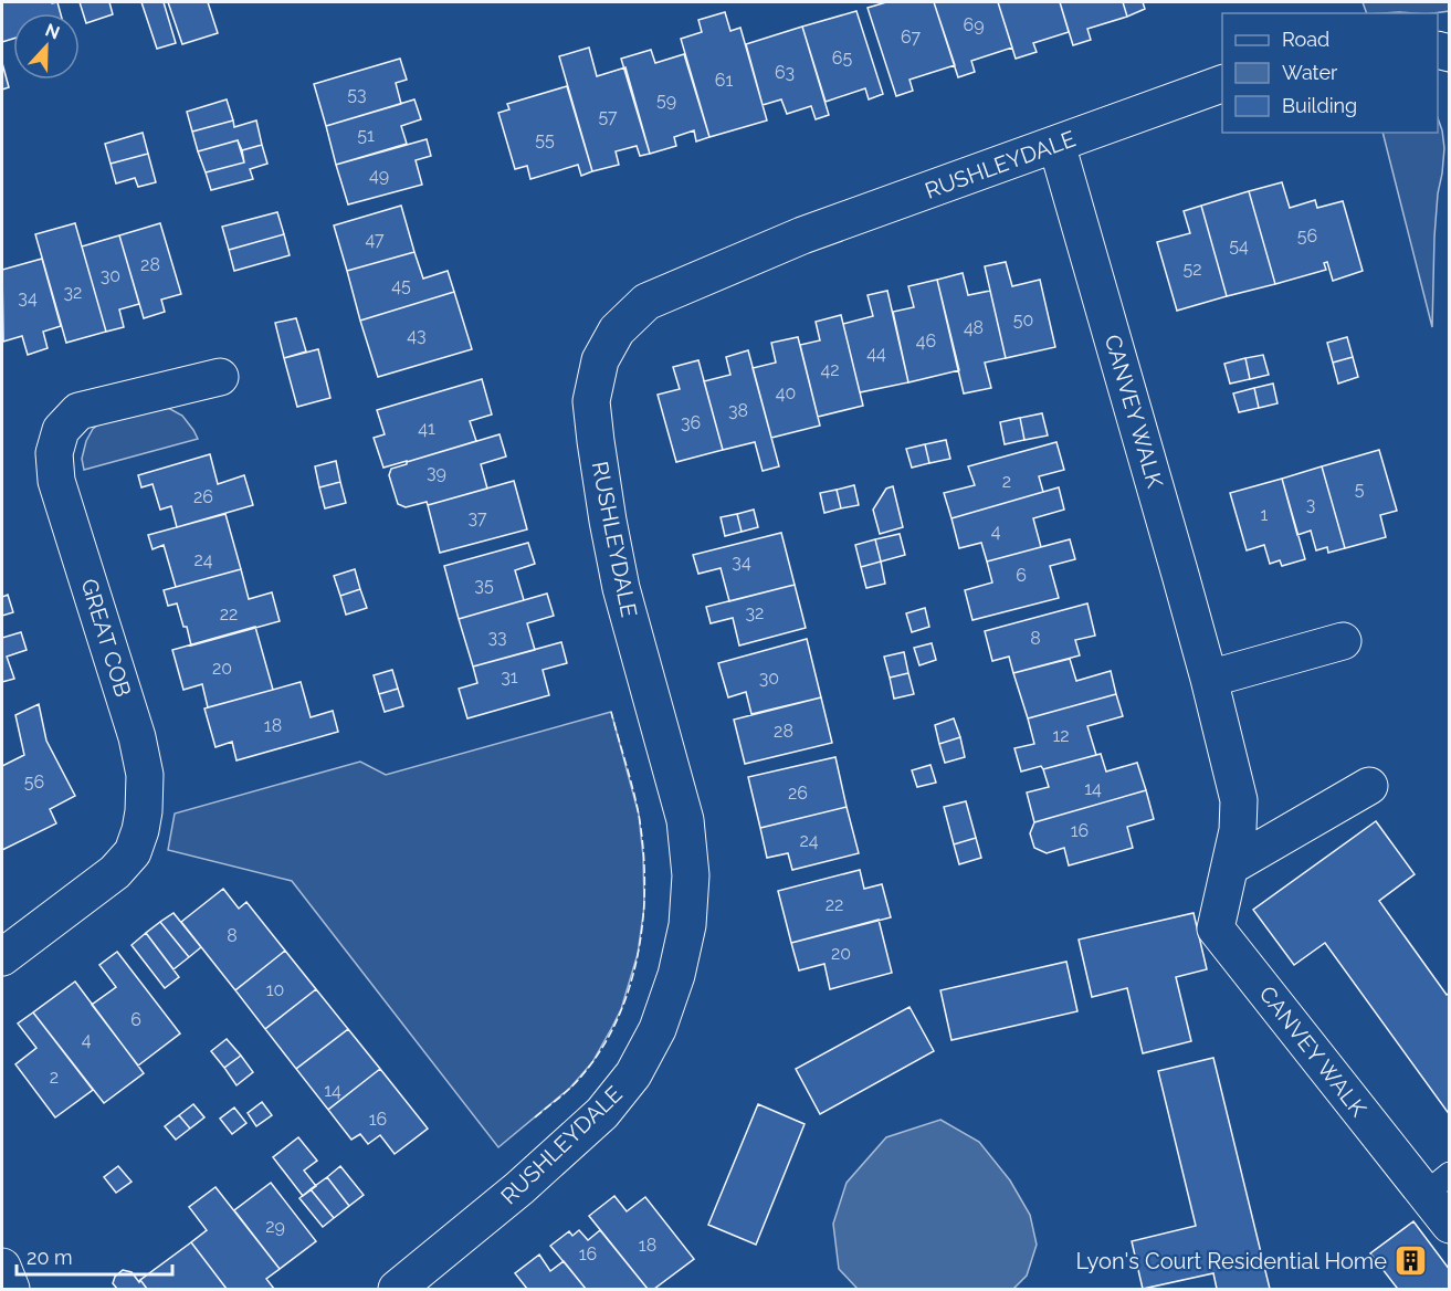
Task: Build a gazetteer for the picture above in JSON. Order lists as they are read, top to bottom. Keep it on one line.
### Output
{"streets":{"street":["RUSHLEYDALE","CANVEY WALK","GREAT COB"]},"crossings":[["RUSHLEYDALE","CANVEY WALK"]],"places":{"building":["Lyon's Court Residential Home"]},"house_numbers":["69","67","65","63","61","53","59","57","51","55","49","56","47","54","28","52","30","45","32","34","50","48","43","46","44","42","40","38","36","41","39","2","5","26","3","1","37","4","24","34","6","35","32","22","33","8","20","31","30","18","28","12","56","14","26","16","24","22","8","20","10","6","4","2","14","16","29","18","16"],"legend":["Road","Water","Building"],"scale_bar":"20 m","north":"top"}
